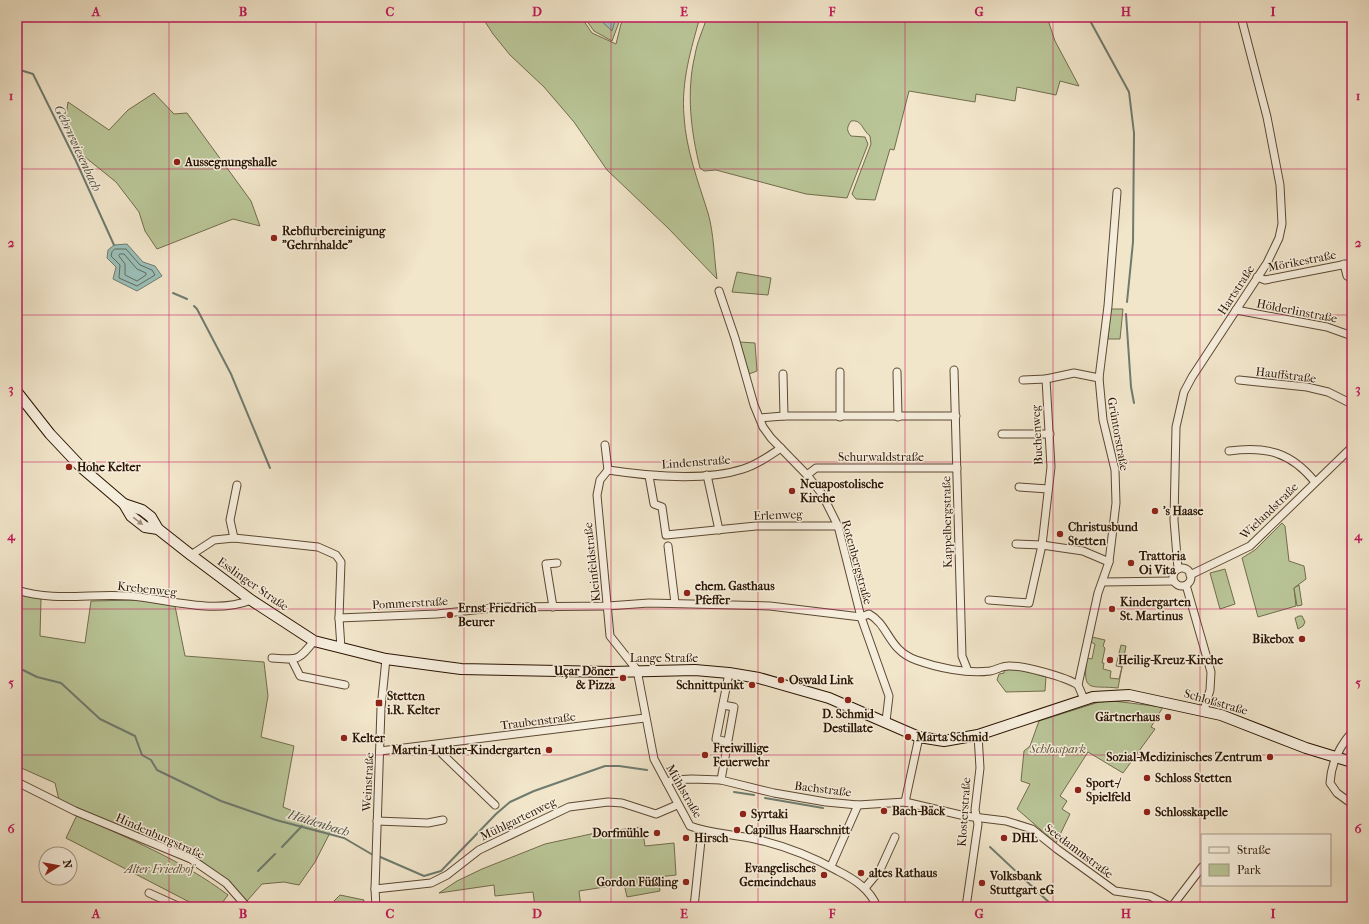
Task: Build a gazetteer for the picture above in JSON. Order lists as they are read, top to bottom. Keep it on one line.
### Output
{"streets":{"main road":["Esslinger Straße","Lange Straße","Schloßstraße"],"street":["Mörikestraße","Hartstraße","Hölderlinstraße","Hauffstraße","Grüntorstraße","Buchenweg","Schurwaldstraße","Lindenstraße","Wielandstraße","Erlenweg","Kappelbergstraße","Kleinfeldstraße","Rotenbergstraße","Krebenweg","Pommerstraße","Traubenstraße","Weinstraße","Bachstraße","Mühlstraße","Klosterstraße","Mühlgartenweg","Hindenburgstraße","Seedammstraße"]},"crossings":[["Mörikestraße","Hartstraße"],["Hartstraße","Hölderlinstraße"],["Hartstraße","Wielandstraße"],["Grüntorstraße","Pommerstraße"],["Schurwaldstraße","Kappelbergstraße"],["Schurwaldstraße","Rotenbergstraße"],["Lindenstraße","Erlenweg"],["Lindenstraße","Kleinfeldstraße"],["Lindenstraße","Rotenbergstraße"],["Erlenweg","Rotenbergstraße"],["Kappelbergstraße","Pommerstraße"],["Kleinfeldstraße","Pommerstraße"],["Kleinfeldstraße","Lange Straße"],["Kleinfeldstraße","Mühlstraße"],["Rotenbergstraße","Pommerstraße"],["Rotenbergstraße","Lange Straße"],["Esslinger Straße","Krebenweg"],["Esslinger Straße","Lange Straße"],["Lange Straße","Weinstraße"],["Lange Straße","Mühlstraße"],["Lange Straße","Klosterstraße"],["Traubenstraße","Weinstraße"],["Traubenstraße","Mühlstraße"],["Weinstraße","Mühlgartenweg"],["Bachstraße","Mühlstraße"],["Bachstraße","Klosterstraße"],["Bachstraße","Seedammstraße"],["Mühlstraße","Mühlgartenweg"],["Klosterstraße","Seedammstraße"]],"water":["Gehrnwiesenbach","Haldenbach"],"parks":["Schlosspark","Alter Friedhof"],"places":{"other":["Aussegnungshalle","Rebflurbereinigung \"Gehrnhalde\"","Hohe Kelter","Neuapostolische Kirche","'s Haase","Christusbund Stetten","Trattoria Oi Vita","ehem. Gasthaus Pfeffer","Kindergarten St. Martinus","Ernst Friedrich Beurer","Bikebox","Heilig-Kreuz-Kirche","Uçar Döner & Pizza","Oswald Link","Schnittpunkt","D. Schmid Destillate","Gärtnerhaus","Marta Schmid","Kelter","Martin-Luther-Kindergarten","Freiwillige Feuerwehr","Sozial-Medizinisches Zentrum","Schloss Stetten","Sport-/ Spielfeld","Bach-Bäck","Schlosskapelle","Syrtaki","Capillus Haarschnitt","Dorfmühle","Hirsch","DHL","altes Rathaus","Evangelisches Gemeindehaus","Gordon Füßling","Volksbank Stuttgart eG"],"transit":["Stetten i.R. Kelter"]},"legend":["Straße","Park"],"north":"right","grid":{"columns":["A","B","C","D","E","F","G","H","I"],"rows":["1","2","3","4","5","6"]}}
